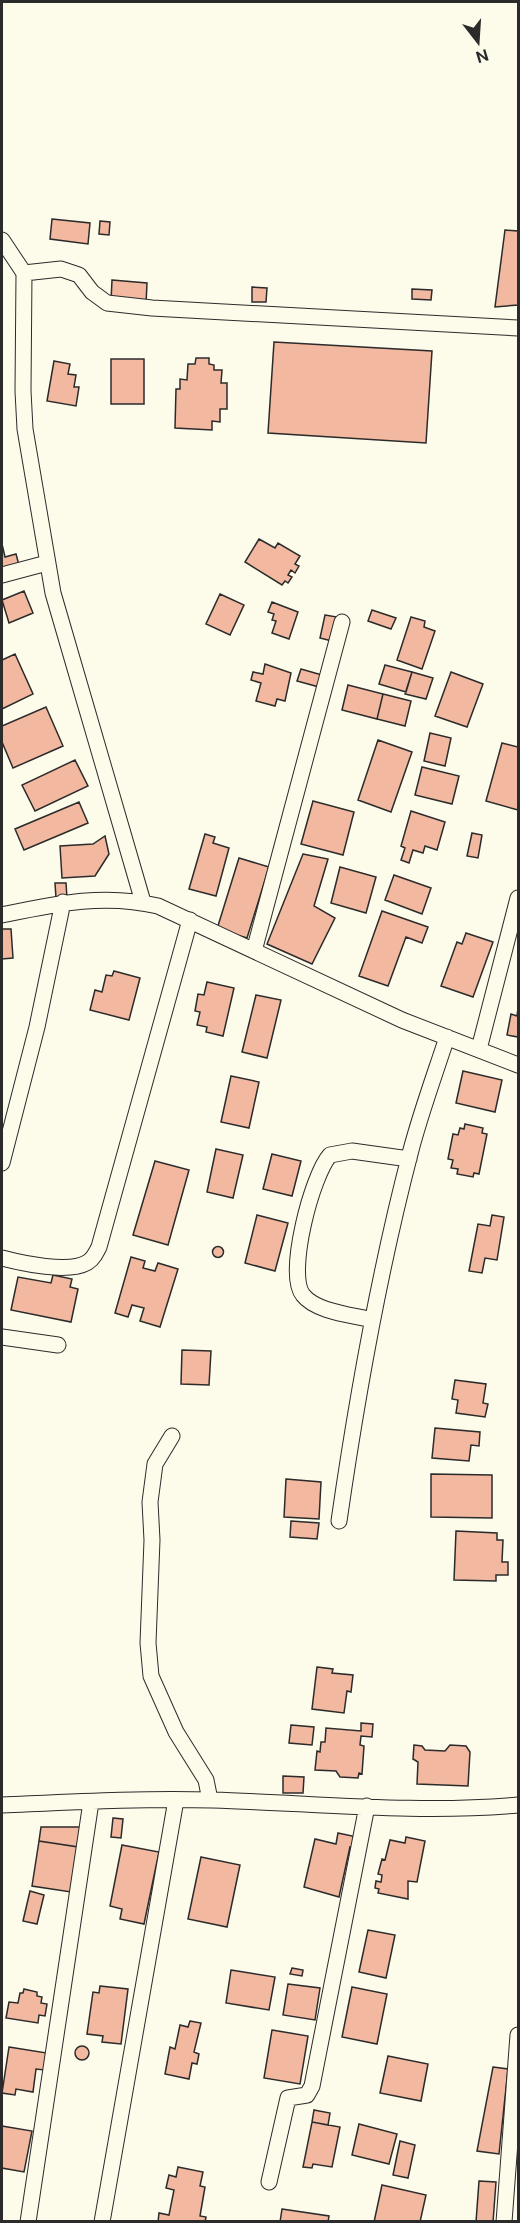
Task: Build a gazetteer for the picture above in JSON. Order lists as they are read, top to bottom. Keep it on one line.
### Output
{"north":"bottom"}
